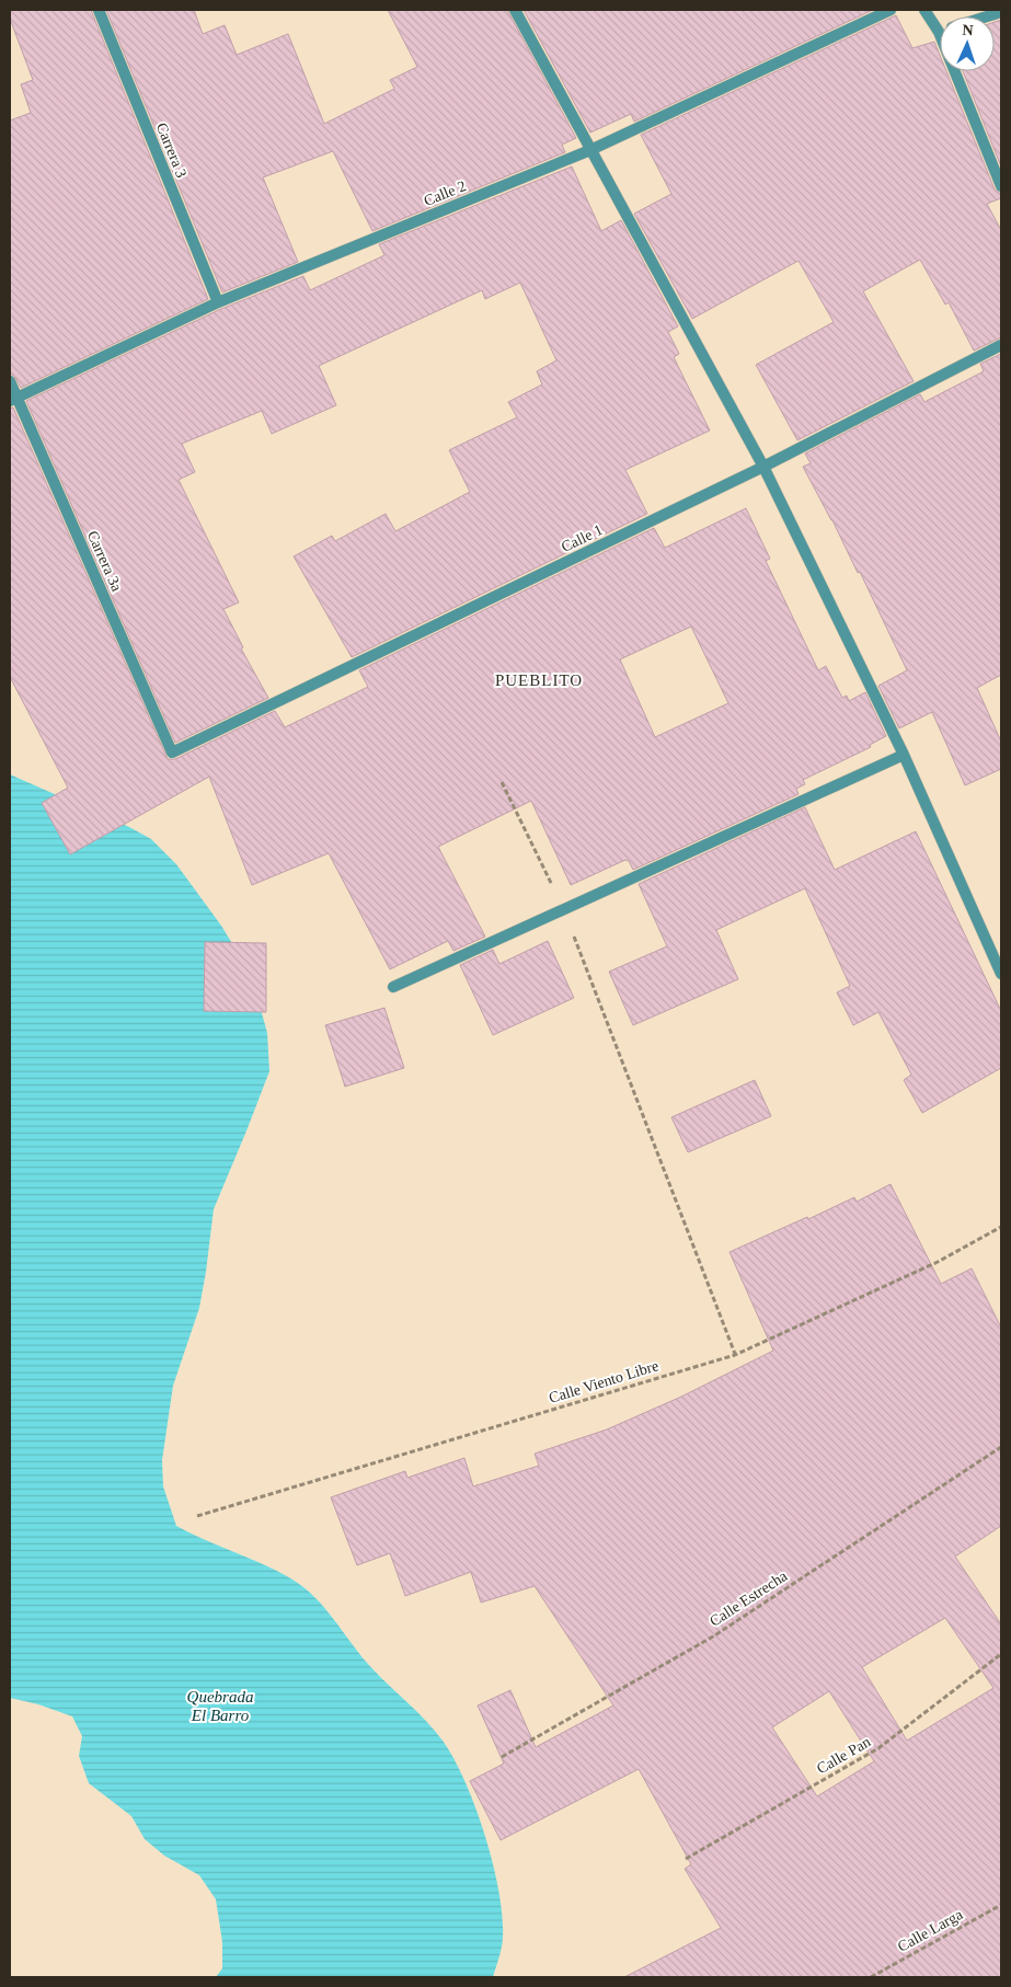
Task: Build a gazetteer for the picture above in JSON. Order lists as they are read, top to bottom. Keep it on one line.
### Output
{"streets":{"street":["Carrera 3","Calle 2","Calle 1","Carrera 3a"],"path":["Calle Viento Libre","Calle Estrecha","Calle Pan","Calle Larga"]},"crossings":[["Carrera 3","Calle 2"],["Calle 2","Carrera 3a"],["Calle 1","Carrera 3a"]],"districts":["PUEBLITO"],"water":["Quebrada El Barro"],"north":"top"}
